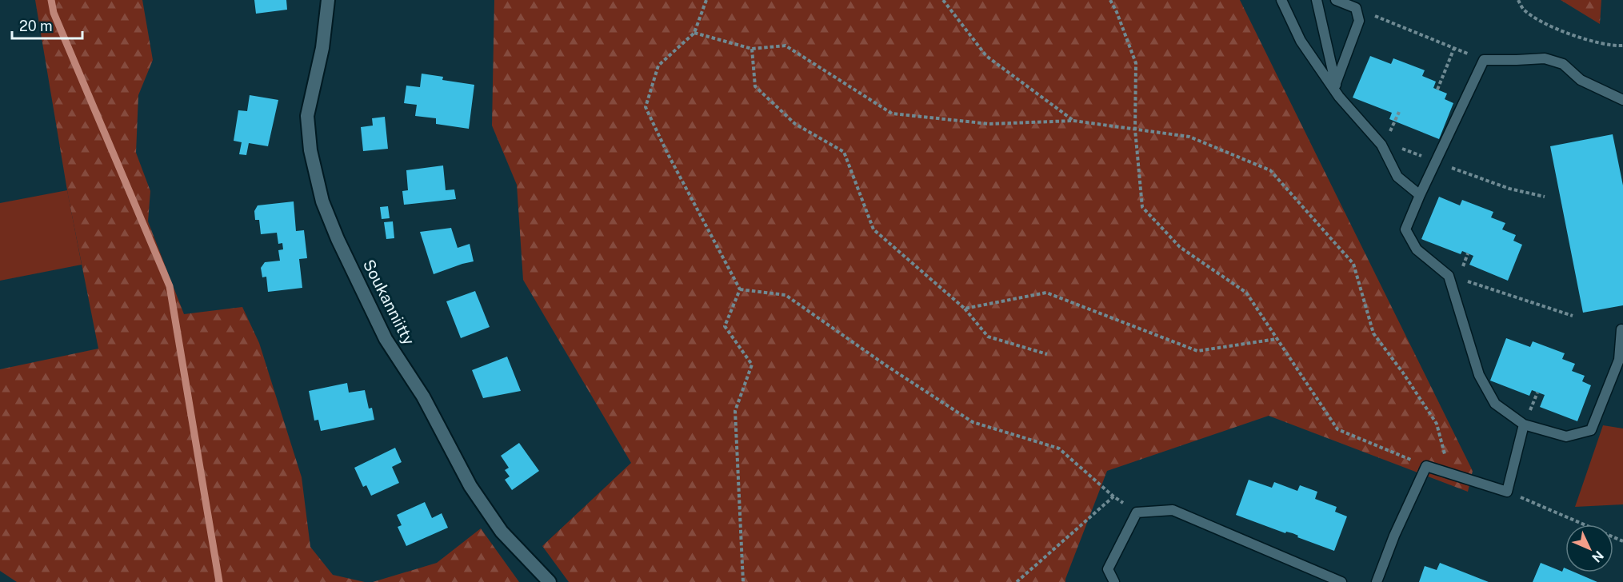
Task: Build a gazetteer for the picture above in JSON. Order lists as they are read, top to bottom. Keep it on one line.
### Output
{"streets":{"street":["Soukanniitty"]},"scale_bar":"20 m","north":"bottom right"}
